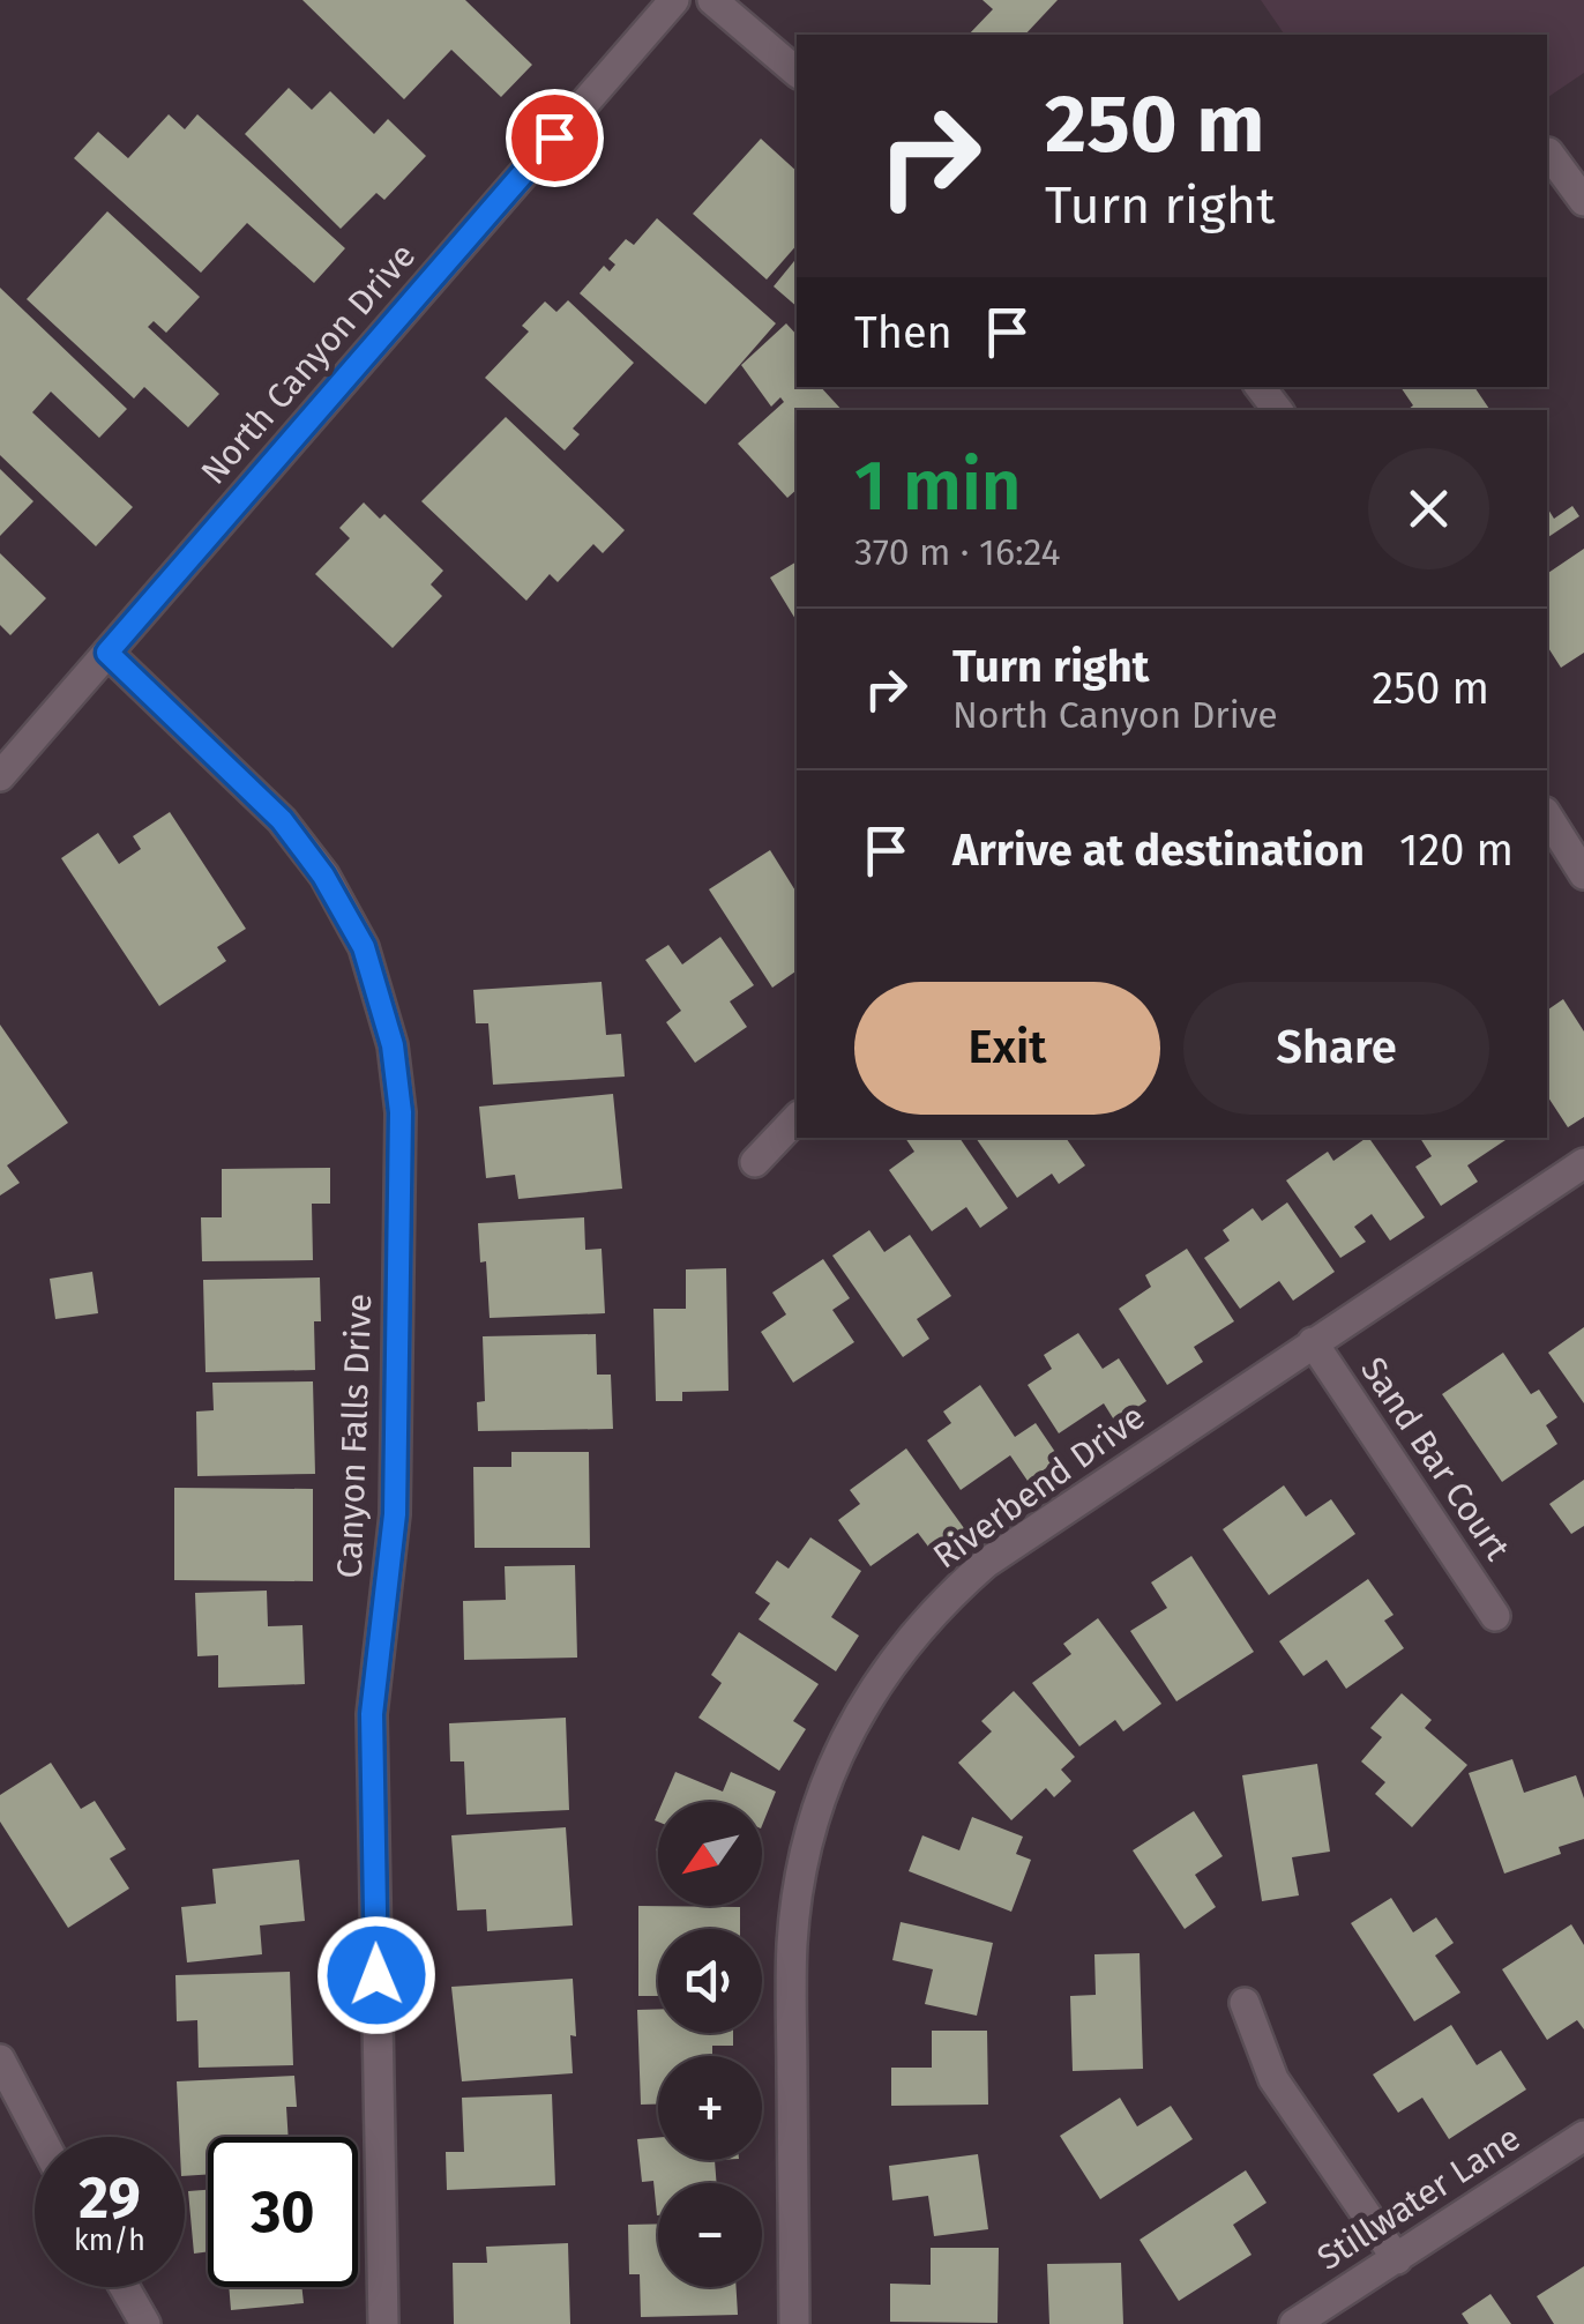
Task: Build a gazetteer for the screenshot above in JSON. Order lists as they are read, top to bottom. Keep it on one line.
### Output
{"streets":{"street":["North Canyon Drive","Canyon Falls Drive","Sand Bar Court","Riverbend Drive","Stillwater Lane"]},"crossings":[["North Canyon Drive","Canyon Falls Drive"],["Sand Bar Court","Riverbend Drive"]],"north":"bottom left","page":{"turn":["250 m","Turn right"],"then":"Then","heading":["1 min","370 m · 16:24"],"list":[{"name":"Turn right","note":"North Canyon Drive","value":"250 m"},{"name":"Arrive at destination","value":"120 m"}],"buttons":["Exit","Share"],"map_buttons":["+","−"],"speed":"29 km/h","limit":"30"}}
